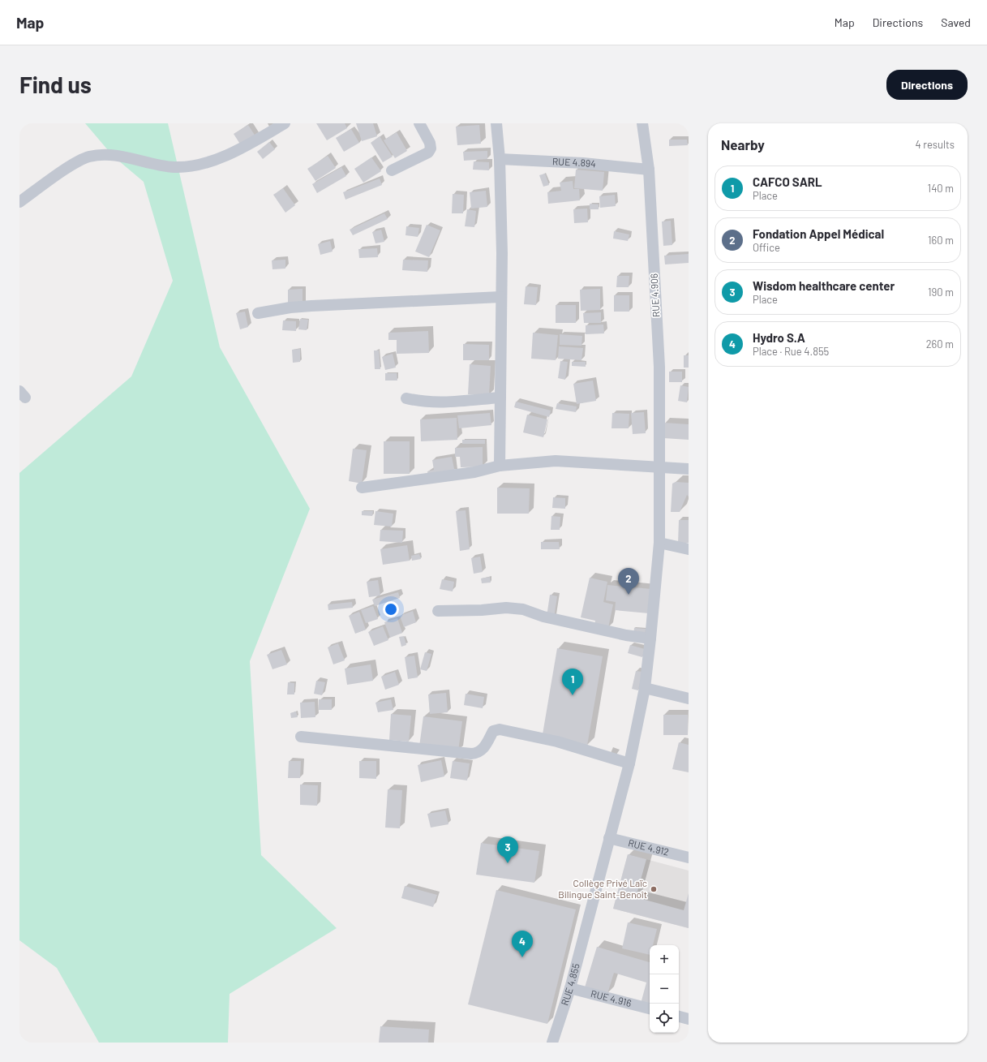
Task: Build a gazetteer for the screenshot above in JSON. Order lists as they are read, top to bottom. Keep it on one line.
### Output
{"streets":{"street":["RUE 4.894","RUE 4.906","RUE 4.912","RUE 4.855","RUE 4.916"]},"crossings":[["RUE 4.894","RUE 4.906"],["RUE 4.906","RUE 4.855"],["RUE 4.912","RUE 4.855"],["RUE 4.855","RUE 4.916"]],"places":["Collège Privé Laïc Bilingue Saint-Benoît"],"page":{"header":"Map","nav":["Map","Directions","Saved"],"buttons":"Directions","title":"Find us","heading":["Nearby","4 results"],"list":[{"mark":"1","name":"CAFCO SARL","note":"Place","value":"140 m"},{"mark":"2","name":"Fondation Appel Médical","note":"Office","value":"160 m"},{"mark":"3","name":"Wisdom healthcare center","note":"Place","value":"190 m"},{"mark":"4","name":"Hydro S.A","note":"Place · Rue 4.855","value":"260 m"}],"pins":["2","1","3","4"],"map_buttons":["+","−"]}}
